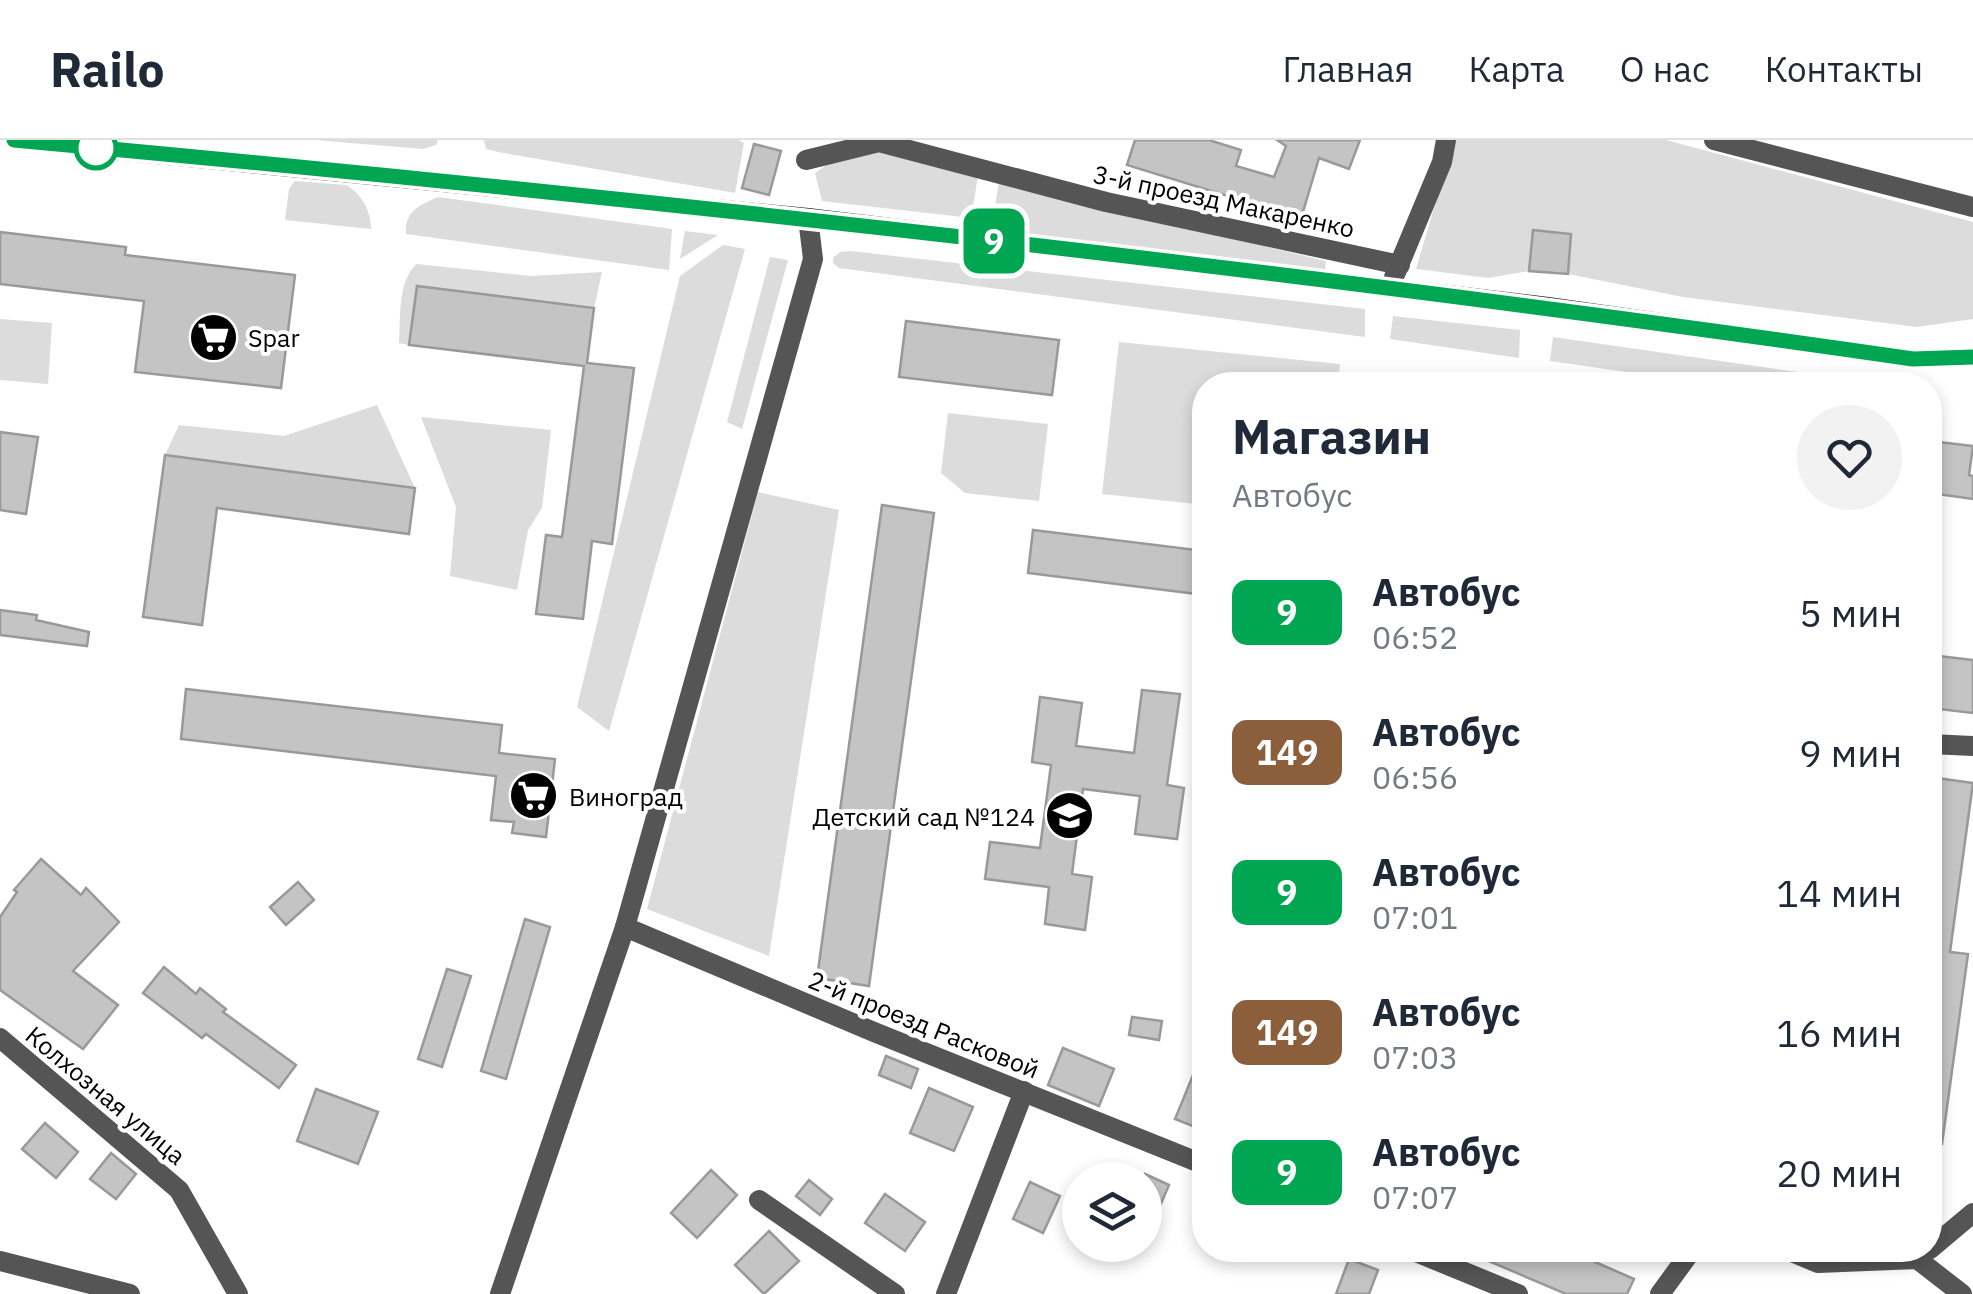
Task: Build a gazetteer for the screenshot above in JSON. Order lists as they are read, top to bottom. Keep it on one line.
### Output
{"streets":{"street":["3-й проезд Макаренко","2-й проезд Расковой","Колхозная улица"]},"places":{"supermarket":["Spar","Виноград"],"school or university":["Детский сад №124"]},"lines":["bus line 9"],"page":{"header":"Railo","nav":["Главная","Карта","О нас","Контакты"],"on_map":"9","heading":["Магазин","Автобус"],"list":[{"mark":"9","name":"Автобус","note":"06:52","value":"5 мин"},{"mark":"149","name":"Автобус","note":"06:56","value":"9 мин"},{"mark":"9","name":"Автобус","note":"07:01","value":"14 мин"},{"mark":"149","name":"Автобус","note":"07:03","value":"16 мин"},{"mark":"9","name":"Автобус","note":"07:07","value":"20 мин"}]}}
